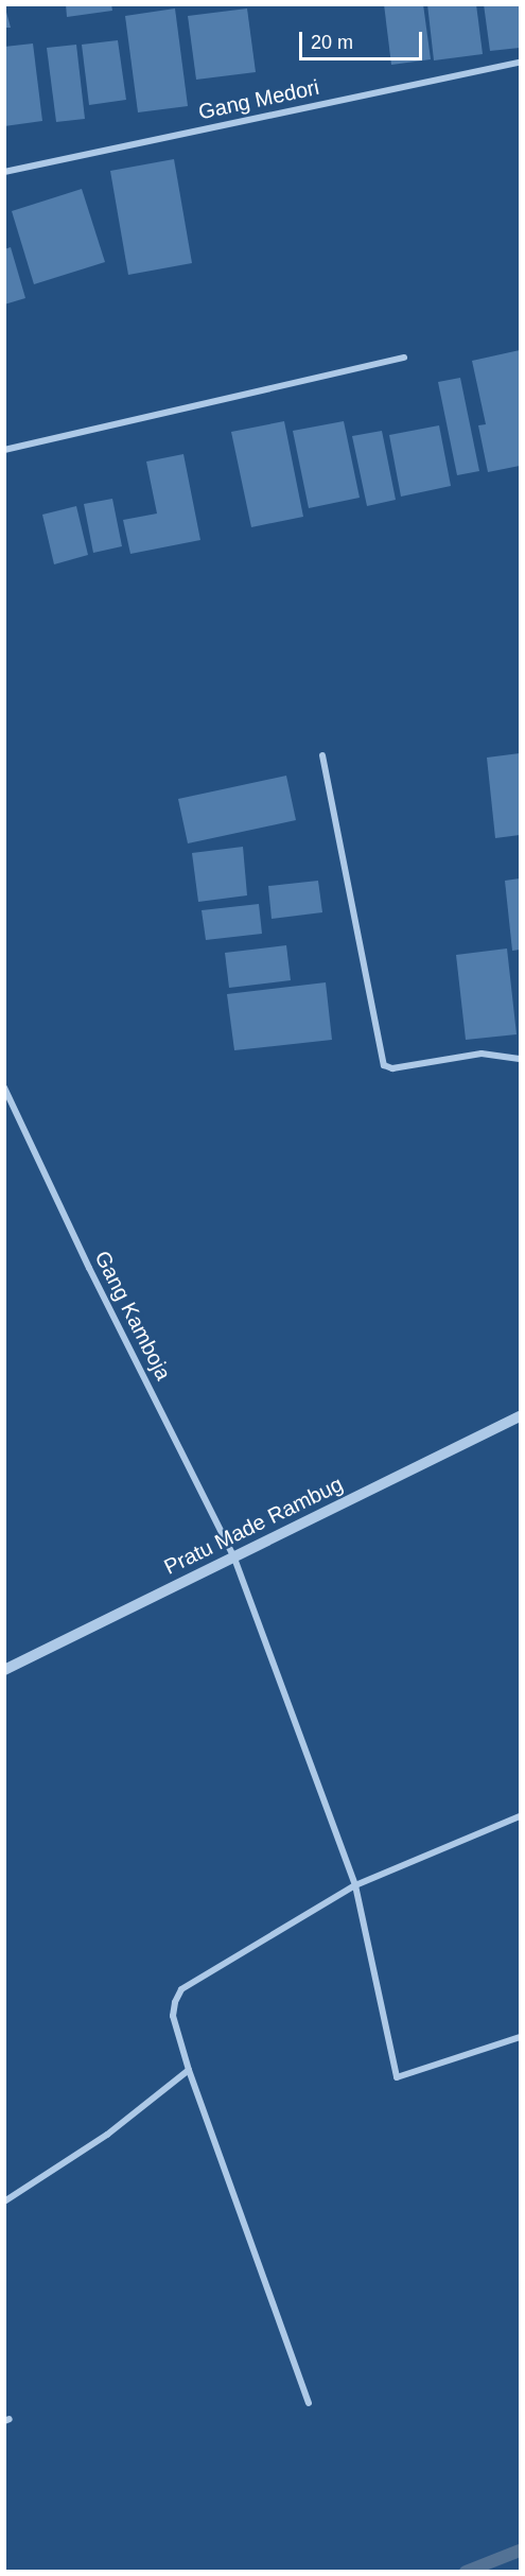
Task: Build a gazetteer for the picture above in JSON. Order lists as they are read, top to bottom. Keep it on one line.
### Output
{"streets":{"street":["Gang Medori","Gang Kamboja","Pratu Made Rambug"]},"crossings":[["Gang Kamboja","Pratu Made Rambug"]],"scale_bar":"20 m"}
